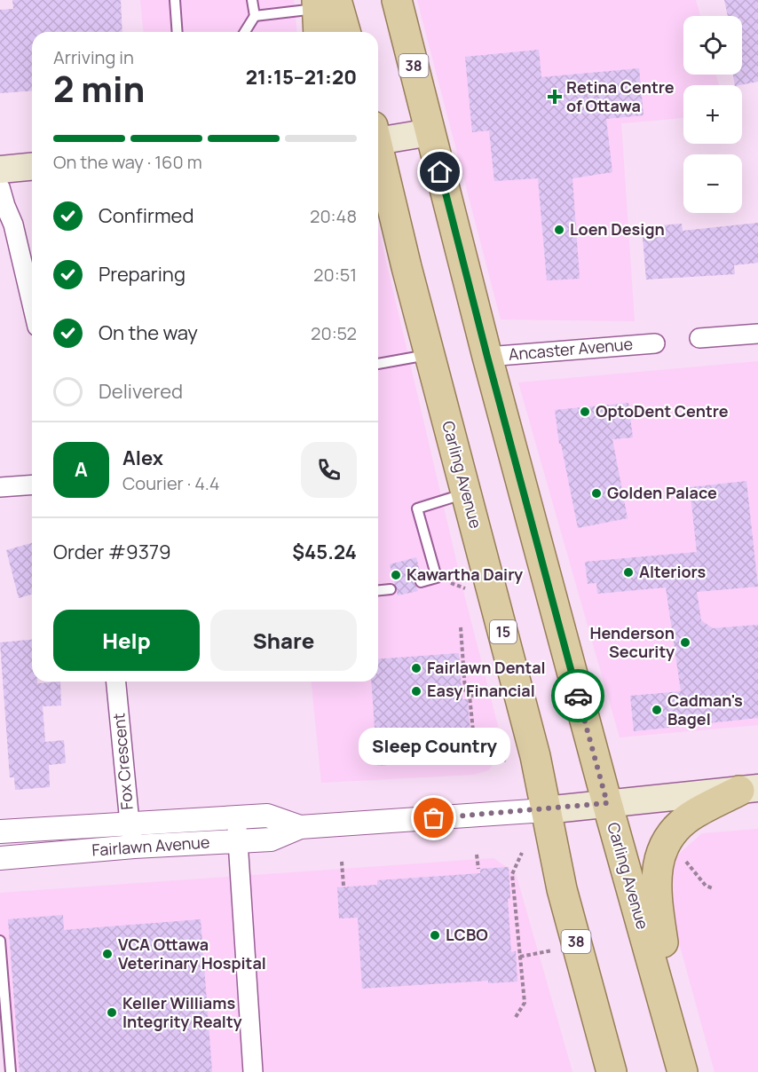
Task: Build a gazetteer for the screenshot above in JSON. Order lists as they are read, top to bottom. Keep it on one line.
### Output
{"streets":{"main road":["38","Carling Avenue","15"],"street":["Ancaster Avenue","Fox Crescent","Fairlawn Avenue"]},"crossings":[["Ancaster Avenue","Carling Avenue"],["Carling Avenue","15"],["Carling Avenue","Fairlawn Avenue"],["Fox Crescent","Fairlawn Avenue"]],"places":{"health":["Retina Centre of Ottawa"],"other":["Loen Design","OptoDent Centre","Golden Palace","Alteriors","Kawartha Dairy","Henderson Security","Fairlawn Dental","Easy Financial","Cadman's Bagel","Sleep Country","LCBO","VCA Ottawa Veterinary Hospital","Keller Williams Integrity Realty"]},"page":{"map_buttons":["+","−"],"heading":["2 min","Arriving in","21:15–21:20"],"panel":["Alex","Courier · 4.4","Order #9379","$45.24"],"bar":"On the way · 160 m","list":[["Confirmed","20:48"],["Preparing","20:51"],["On the way","20:52"],"Delivered"],"round":"A","buttons":["Help","Share"],"bubble":"Sleep Country"}}
